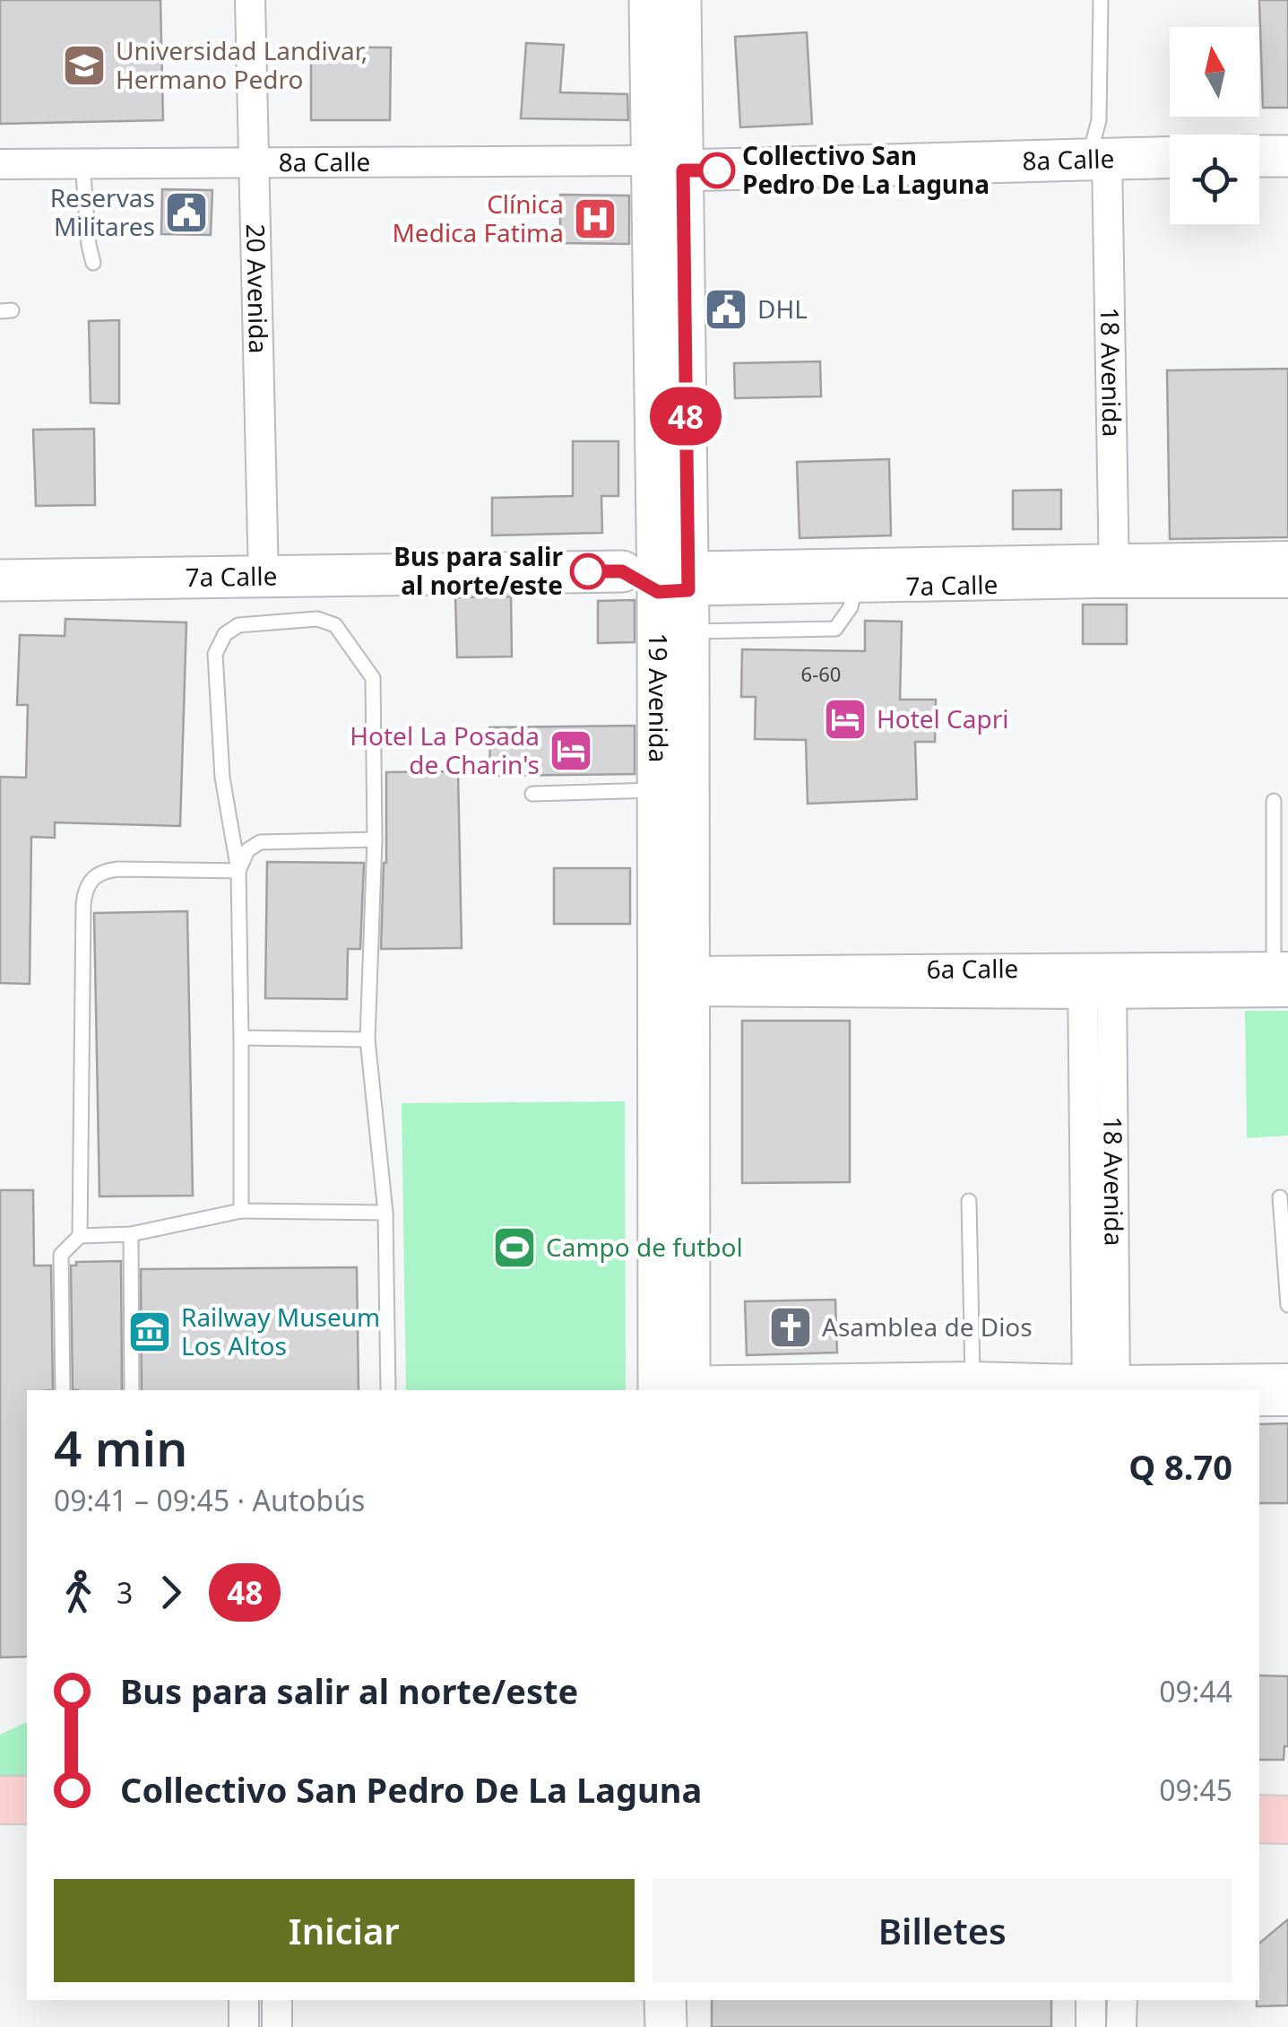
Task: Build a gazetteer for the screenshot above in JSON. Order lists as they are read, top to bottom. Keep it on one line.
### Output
{"streets":{"main road":["8a Calle","7a Calle","19 Avenida"],"street":["20 Avenida","18 Avenida","6a Calle"]},"crossings":[["8a Calle","20 Avenida"],["8a Calle","18 Avenida"],["8a Calle","19 Avenida"],["20 Avenida","7a Calle"],["18 Avenida","7a Calle"],["18 Avenida","6a Calle"],["7a Calle","19 Avenida"],["19 Avenida","6a Calle"]],"places":{"school or university":["Universidad Landivar, Hermano Pedro"],"other":["Collectivo San Pedro De La Laguna","Bus para salir al norte/este"],"public building":["Reservas Militares","DHL"],"hospital":["Clínica Medica Fatima"],"hotel":["Hotel Capri","Hotel La Posada de Charin's"],"sports":["Campo de futbol"],"church":["Asamblea de Dios"],"museum":["Railway Museum Los Altos"]},"lines":["bus line 48"],"house_numbers":["6-60"],"north":"top","page":{"on_map":"48","heading":["4 min","09:41 – 09:45 · Autobús","Q 8.70"],"legs":["3","48"],"list":[{"name":"Bus para salir al norte/este","value":"09:44"},{"name":"Collectivo San Pedro De La Laguna","value":"09:45"}],"buttons":["Iniciar","Billetes"]}}
